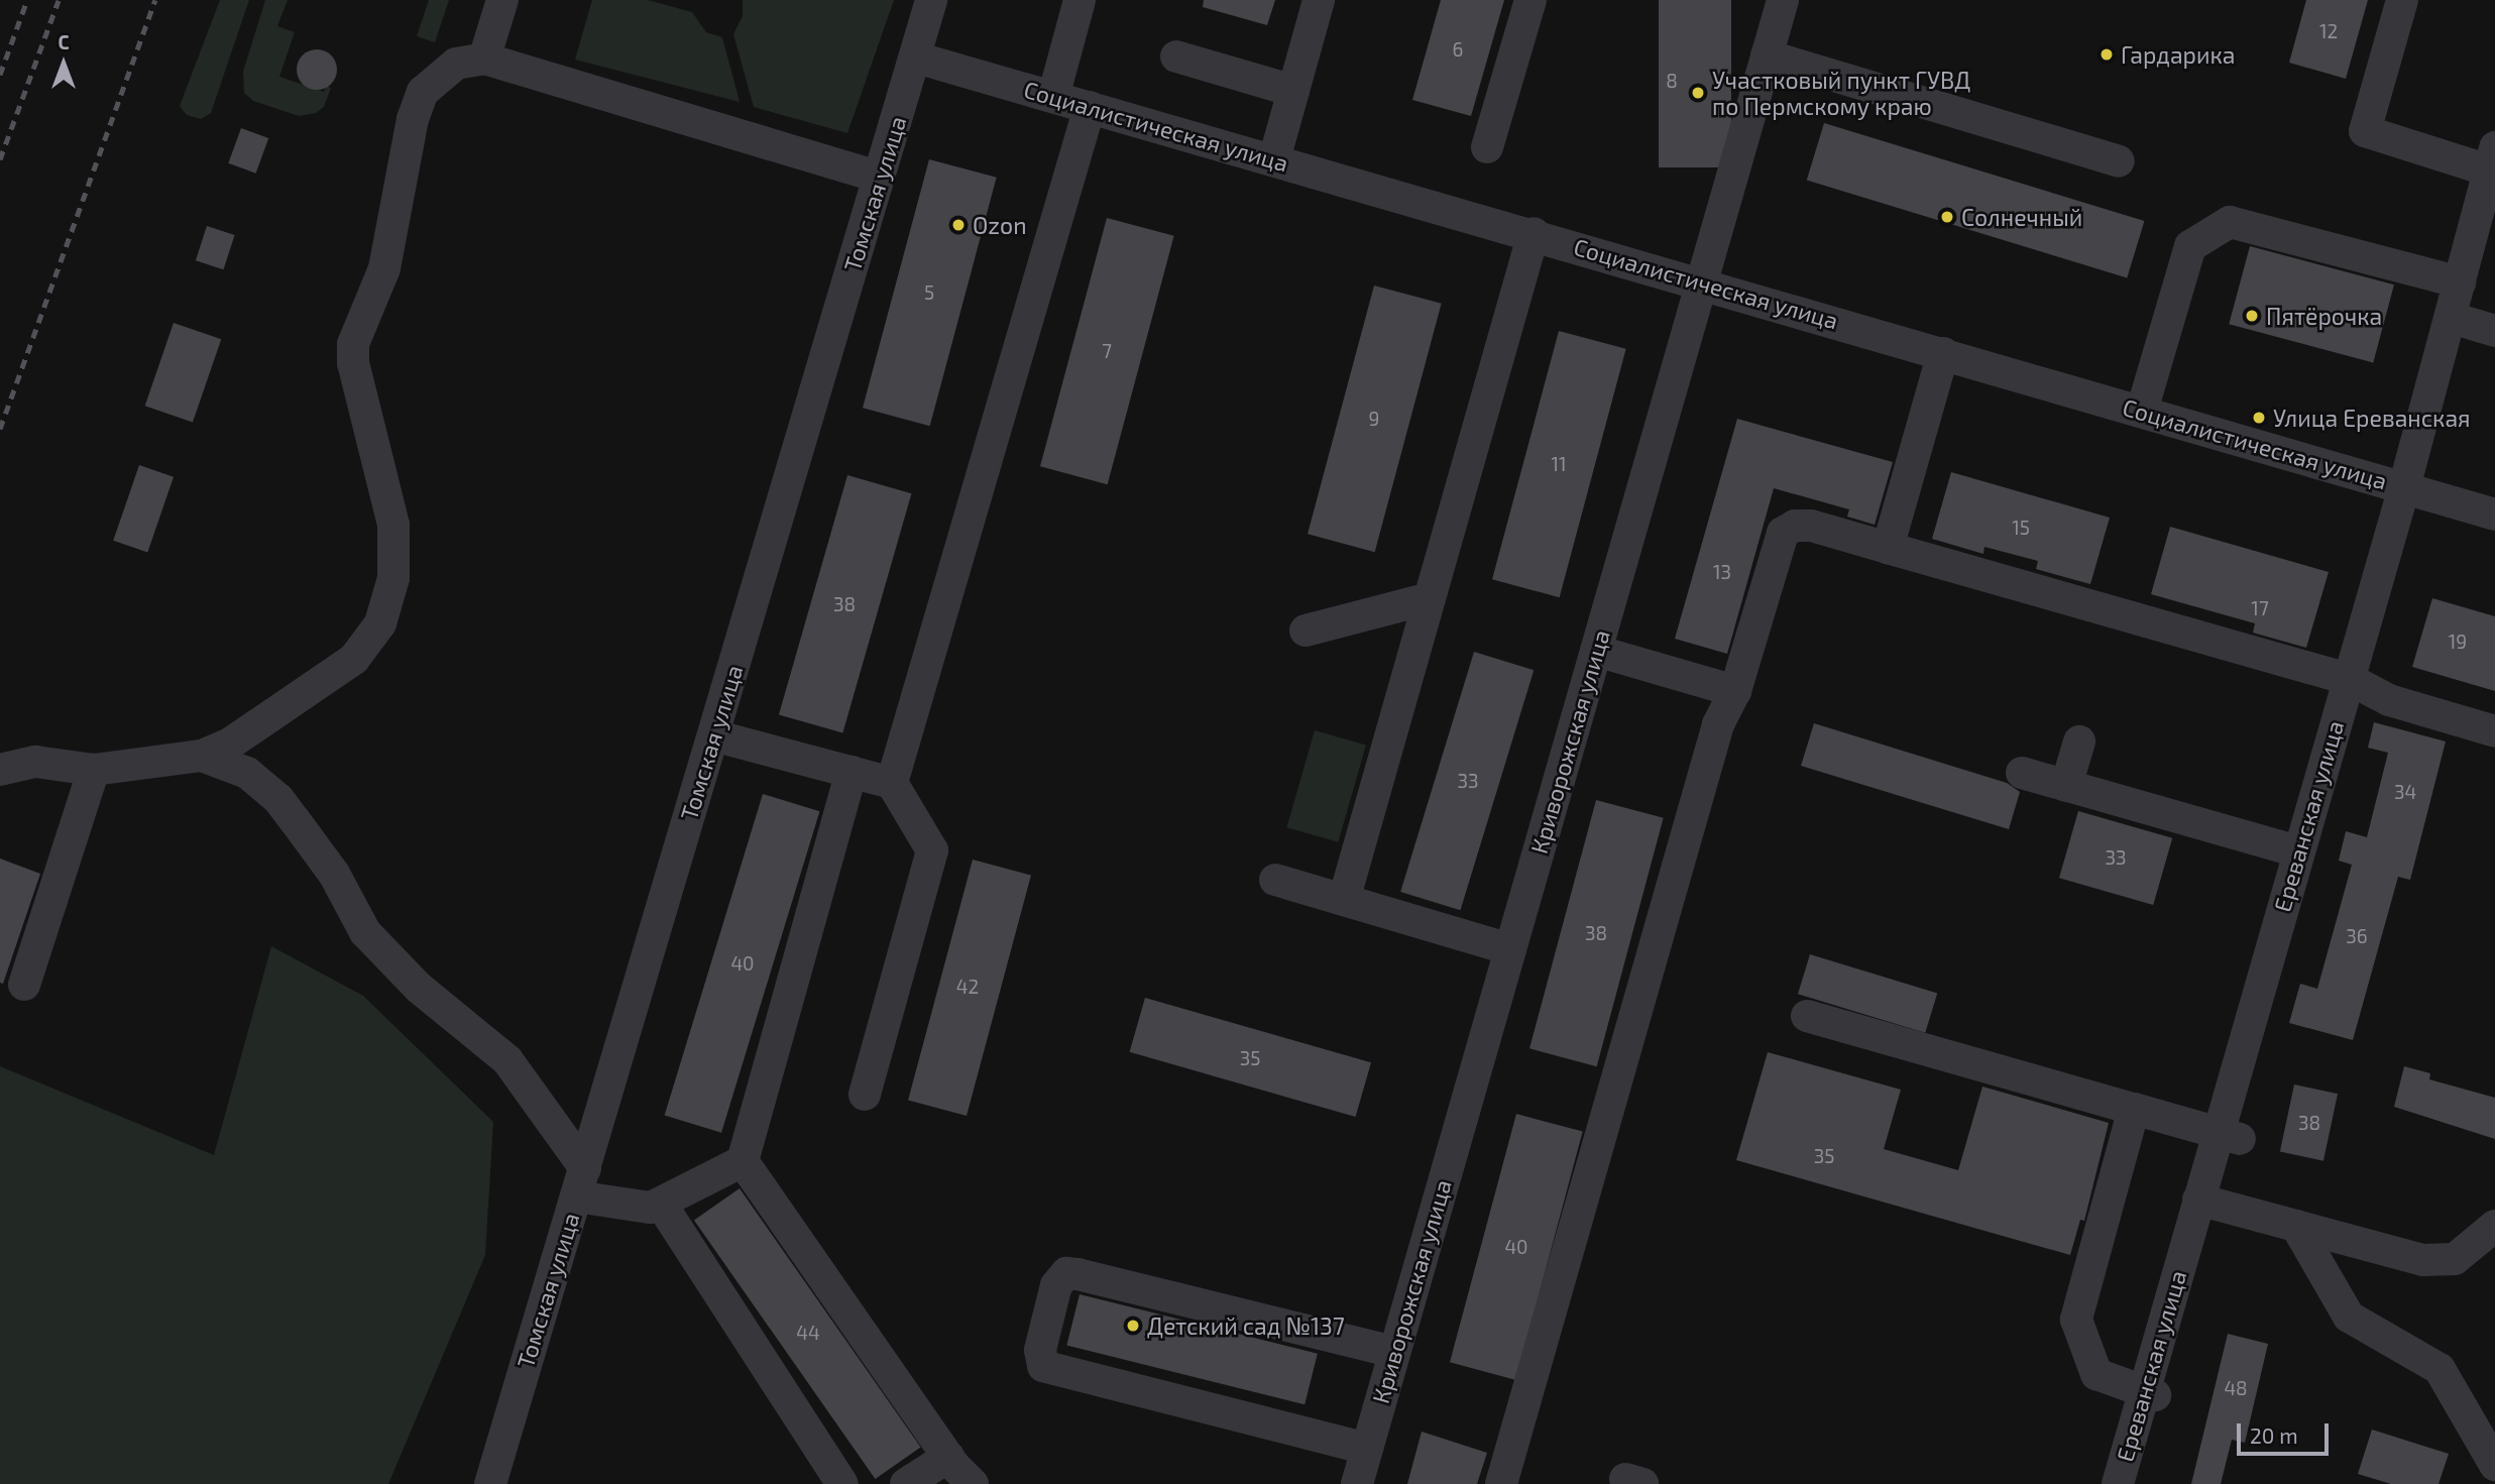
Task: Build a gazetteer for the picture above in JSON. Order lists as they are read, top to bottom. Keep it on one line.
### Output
{"streets":{"street":["Социалистическая улица","Томская улица","Криворожская улица","Ереванская улица"]},"crossings":[["Социалистическая улица","Томская улица"],["Социалистическая улица","Криворожская улица"],["Социалистическая улица","Ереванская улица"]],"places":["Гардарика","Участковый пункт ГУВД по Пермскому краю","Солнечный","Ozon","Пятёрочка","Улица Ереванская","Детский сад №137"],"house_numbers":["12","6","8","5","7","9","11","15","13","38","17","19","33","34","33","38","36","40","42","35","38","35","40","44","48"],"scale_bar":"20 m","north":"top"}
